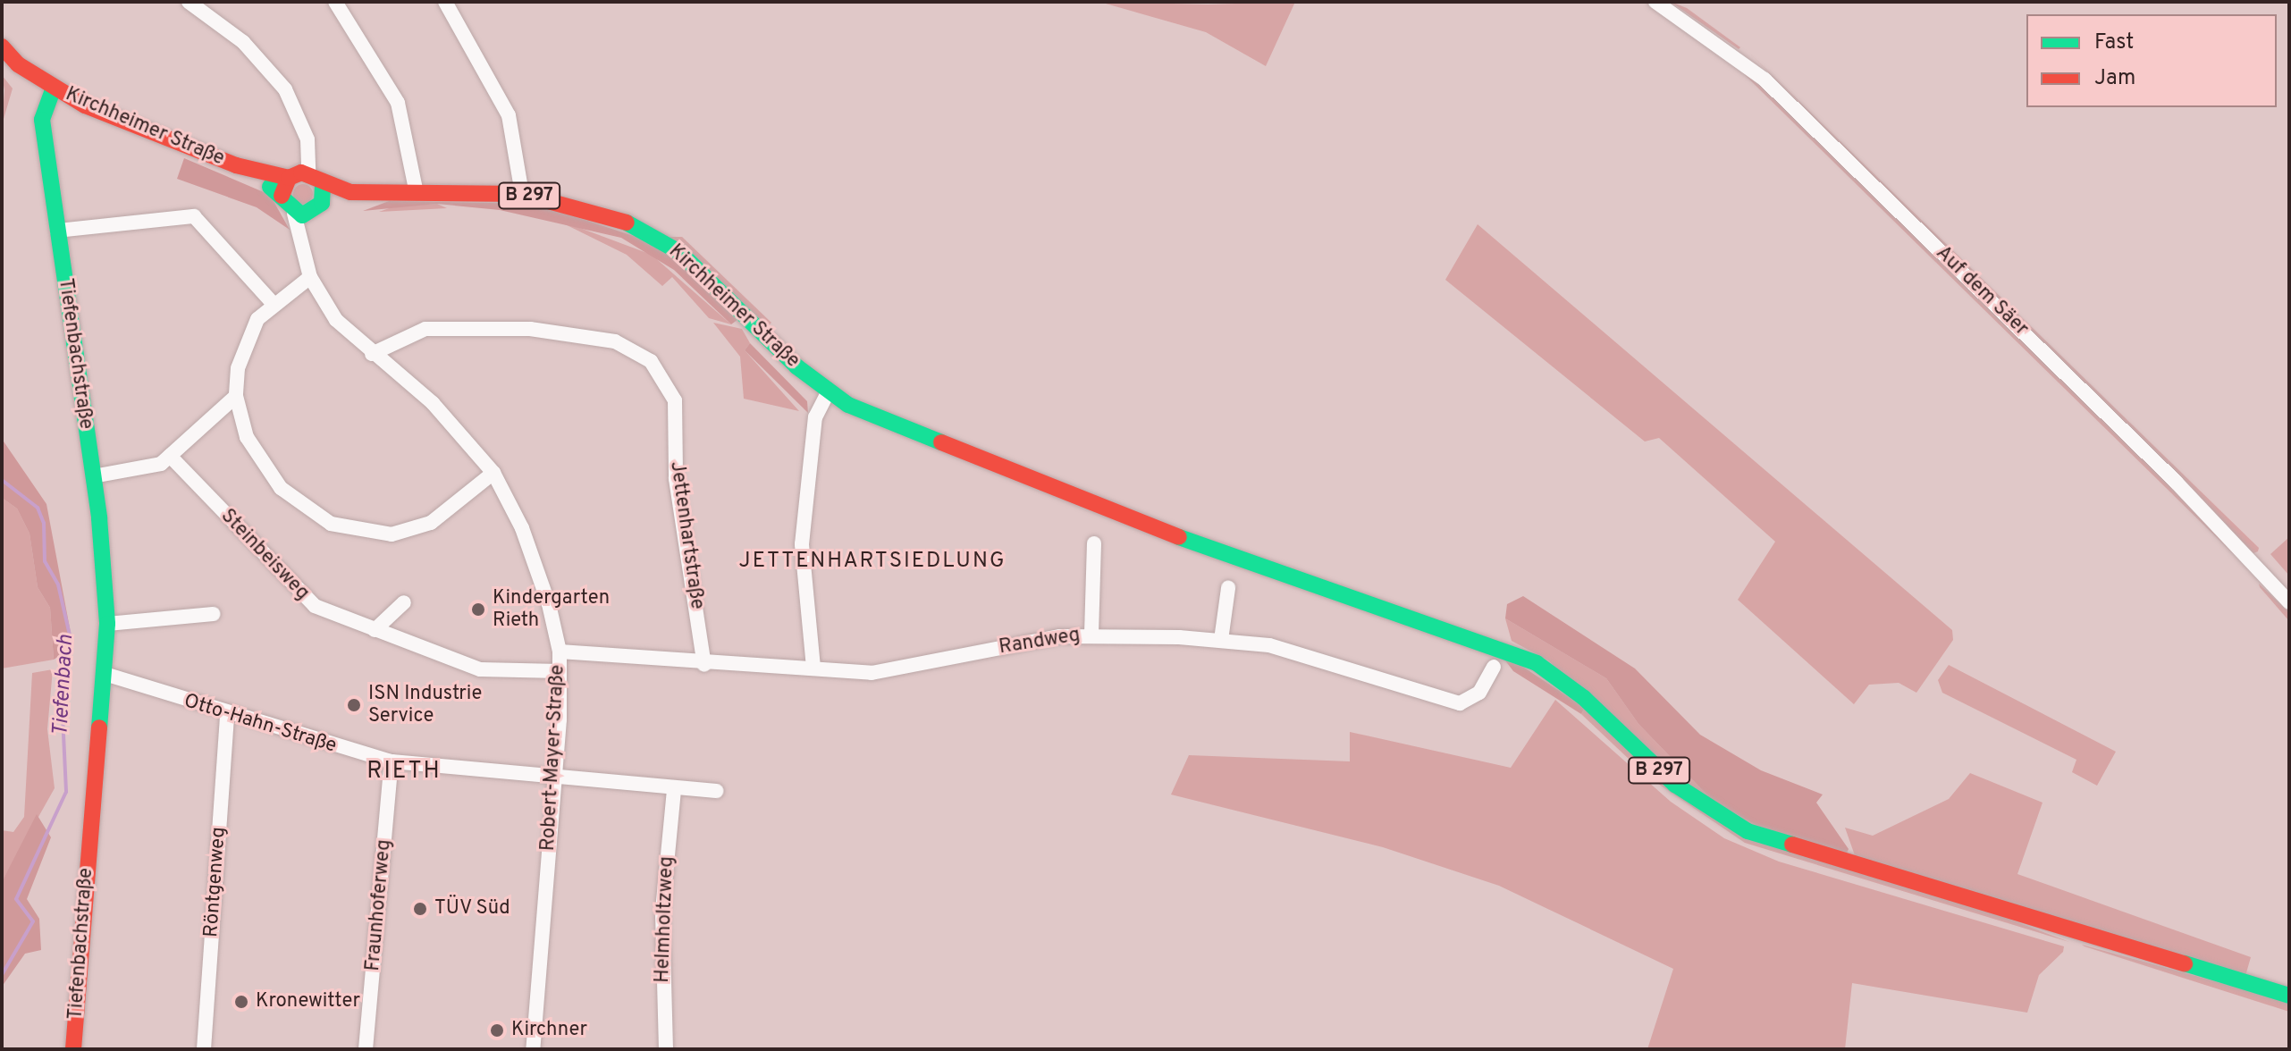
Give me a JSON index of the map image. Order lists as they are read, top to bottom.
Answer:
{
  "streets": {
    "main road": ["Kirchheimer Straße", "B 297", "Tiefenbachstraße"],
    "street": [
      "Auf dem Säer",
      "Jettenhartstraße",
      "Steinbeisweg",
      "Randweg",
      "Otto-Hahn-Straße",
      "Robert-Mayer-Straße",
      "Röntgenweg",
      "Fraunhoferweg",
      "Helmholtzweg"
    ]
  },
  "crossings": [
    ["Kirchheimer Straße", "Robert-Mayer-Straße"],
    ["Tiefenbachstraße", "Otto-Hahn-Straße"],
    ["Jettenhartstraße", "Randweg"],
    ["Jettenhartstraße", "Robert-Mayer-Straße"],
    ["Steinbeisweg", "Robert-Mayer-Straße"],
    ["Randweg", "Robert-Mayer-Straße"],
    ["Otto-Hahn-Straße", "Robert-Mayer-Straße"],
    ["Otto-Hahn-Straße", "Röntgenweg"],
    ["Otto-Hahn-Straße", "Fraunhoferweg"],
    ["Otto-Hahn-Straße", "Helmholtzweg"]
  ],
  "districts": ["JETTENHARTSIEDLUNG", "RIETH"],
  "water": ["Tiefenbach"],
  "places": [
    "Kindergarten Rieth",
    "ISN Industrie Service",
    "TÜV Süd",
    "Kronewitter",
    "Kirchner"
  ],
  "legend": ["Fast", "Jam"]
}
